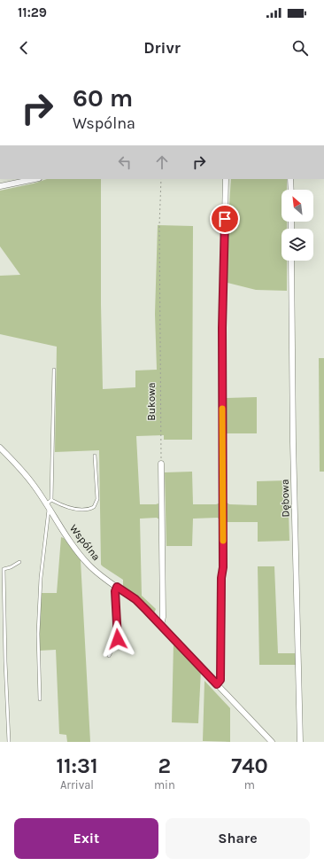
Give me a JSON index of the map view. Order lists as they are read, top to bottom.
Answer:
{
  "streets": {
    "street": ["Dębowa", "Wspólna"],
    "path": ["Bukowa"]
  },
  "north": "top left",
  "page": {
    "status": "11:29",
    "header": "Drivr",
    "turn": ["60 m", "Wspólna"],
    "eta": [
      "11:31",
      "Arrival",
      "2",
      "min",
      "740",
      "m"
    ],
    "buttons": ["Exit", "Share"]
  }
}
